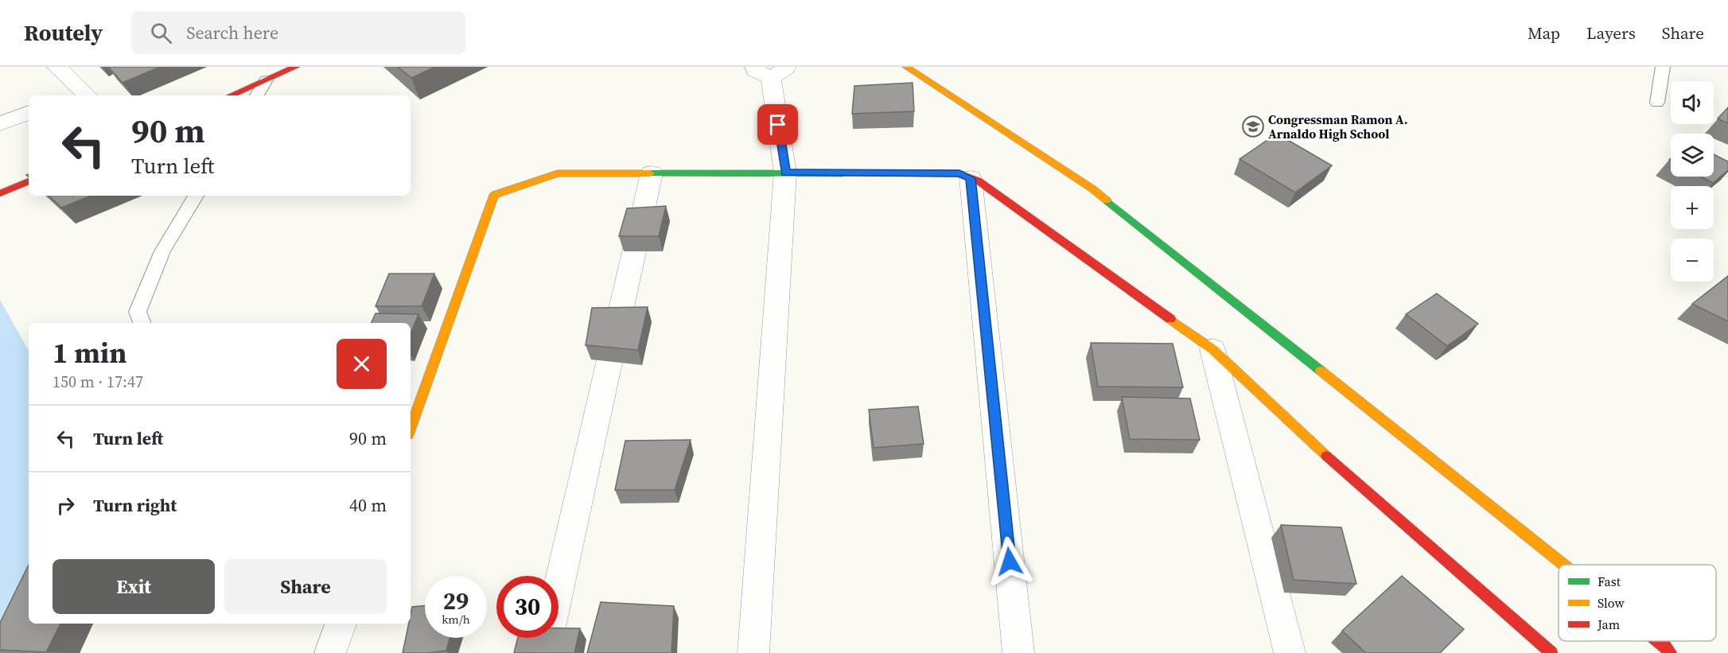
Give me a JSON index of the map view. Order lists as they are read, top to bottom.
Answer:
{
  "places": {
    "school or university": ["Congressman Ramon A. Arnaldo High School"]
  },
  "legend": ["Fast", "Slow", "Jam"],
  "page": {
    "header": "Routely",
    "search": "Search here",
    "nav": ["Map", "Layers", "Share"],
    "map_buttons": ["+", "−"],
    "turn": ["90 m", "Turn left"],
    "heading": ["1 min", "150 m · 17:47"],
    "list": [
      {
        "name": "Turn left",
        "value": "90 m"
      },
      {
        "name": "Turn right",
        "value": "40 m"
      }
    ],
    "buttons": ["Exit", "Share"],
    "speed": "29 km/h",
    "limit": "30"
  }
}
